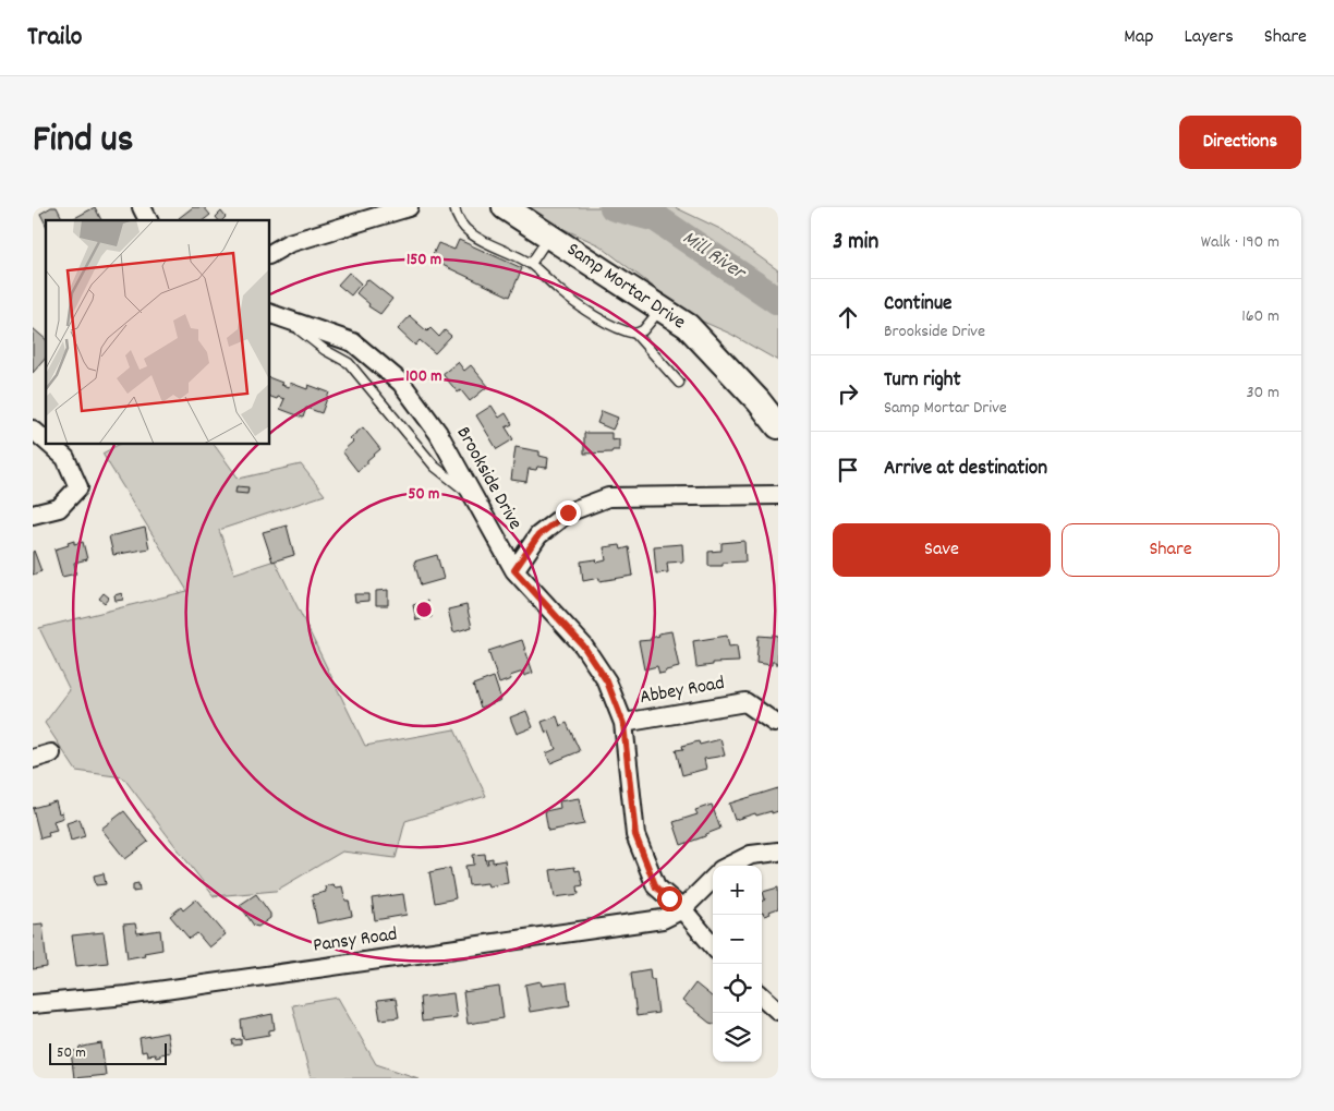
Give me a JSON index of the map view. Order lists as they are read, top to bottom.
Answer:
{
  "streets": {
    "main road": ["Samp Mortar Drive"],
    "street": ["Brookside Drive", "Abbey Road", "Pansy Road"]
  },
  "crossings": [
    ["Brookside Drive", "Abbey Road"],
    ["Brookside Drive", "Pansy Road"]
  ],
  "water": ["Mill River"],
  "scale_bar": "50 m",
  "page": {
    "header": "Trailo",
    "nav": ["Map", "Layers", "Share"],
    "title": "Find us",
    "buttons": [
      "Directions",
      ["Save", "Share"]
    ],
    "heading": ["3 min", "Walk · 190 m"],
    "list": [
      ["Continue", "Brookside Drive", "160 m"],
      ["Turn right", "Samp Mortar Drive", "30 m"],
      "Arrive at destination"
    ],
    "map_buttons": ["+", "−"],
    "scale": "50 m"
  },
  "rings": ["150 m", "100 m", "50 m"]
}
